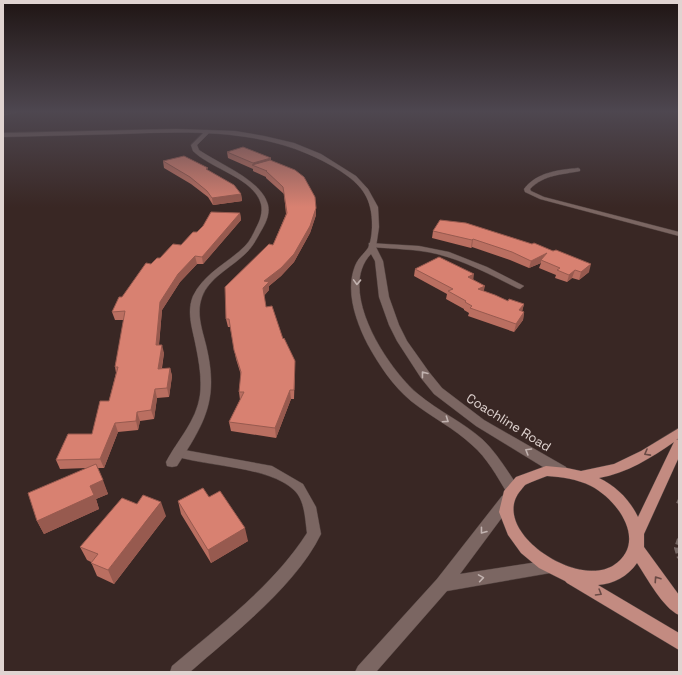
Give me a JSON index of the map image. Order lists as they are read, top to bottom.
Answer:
{
  "streets": {
    "main road": ["Coachline Road"]
  }
}
